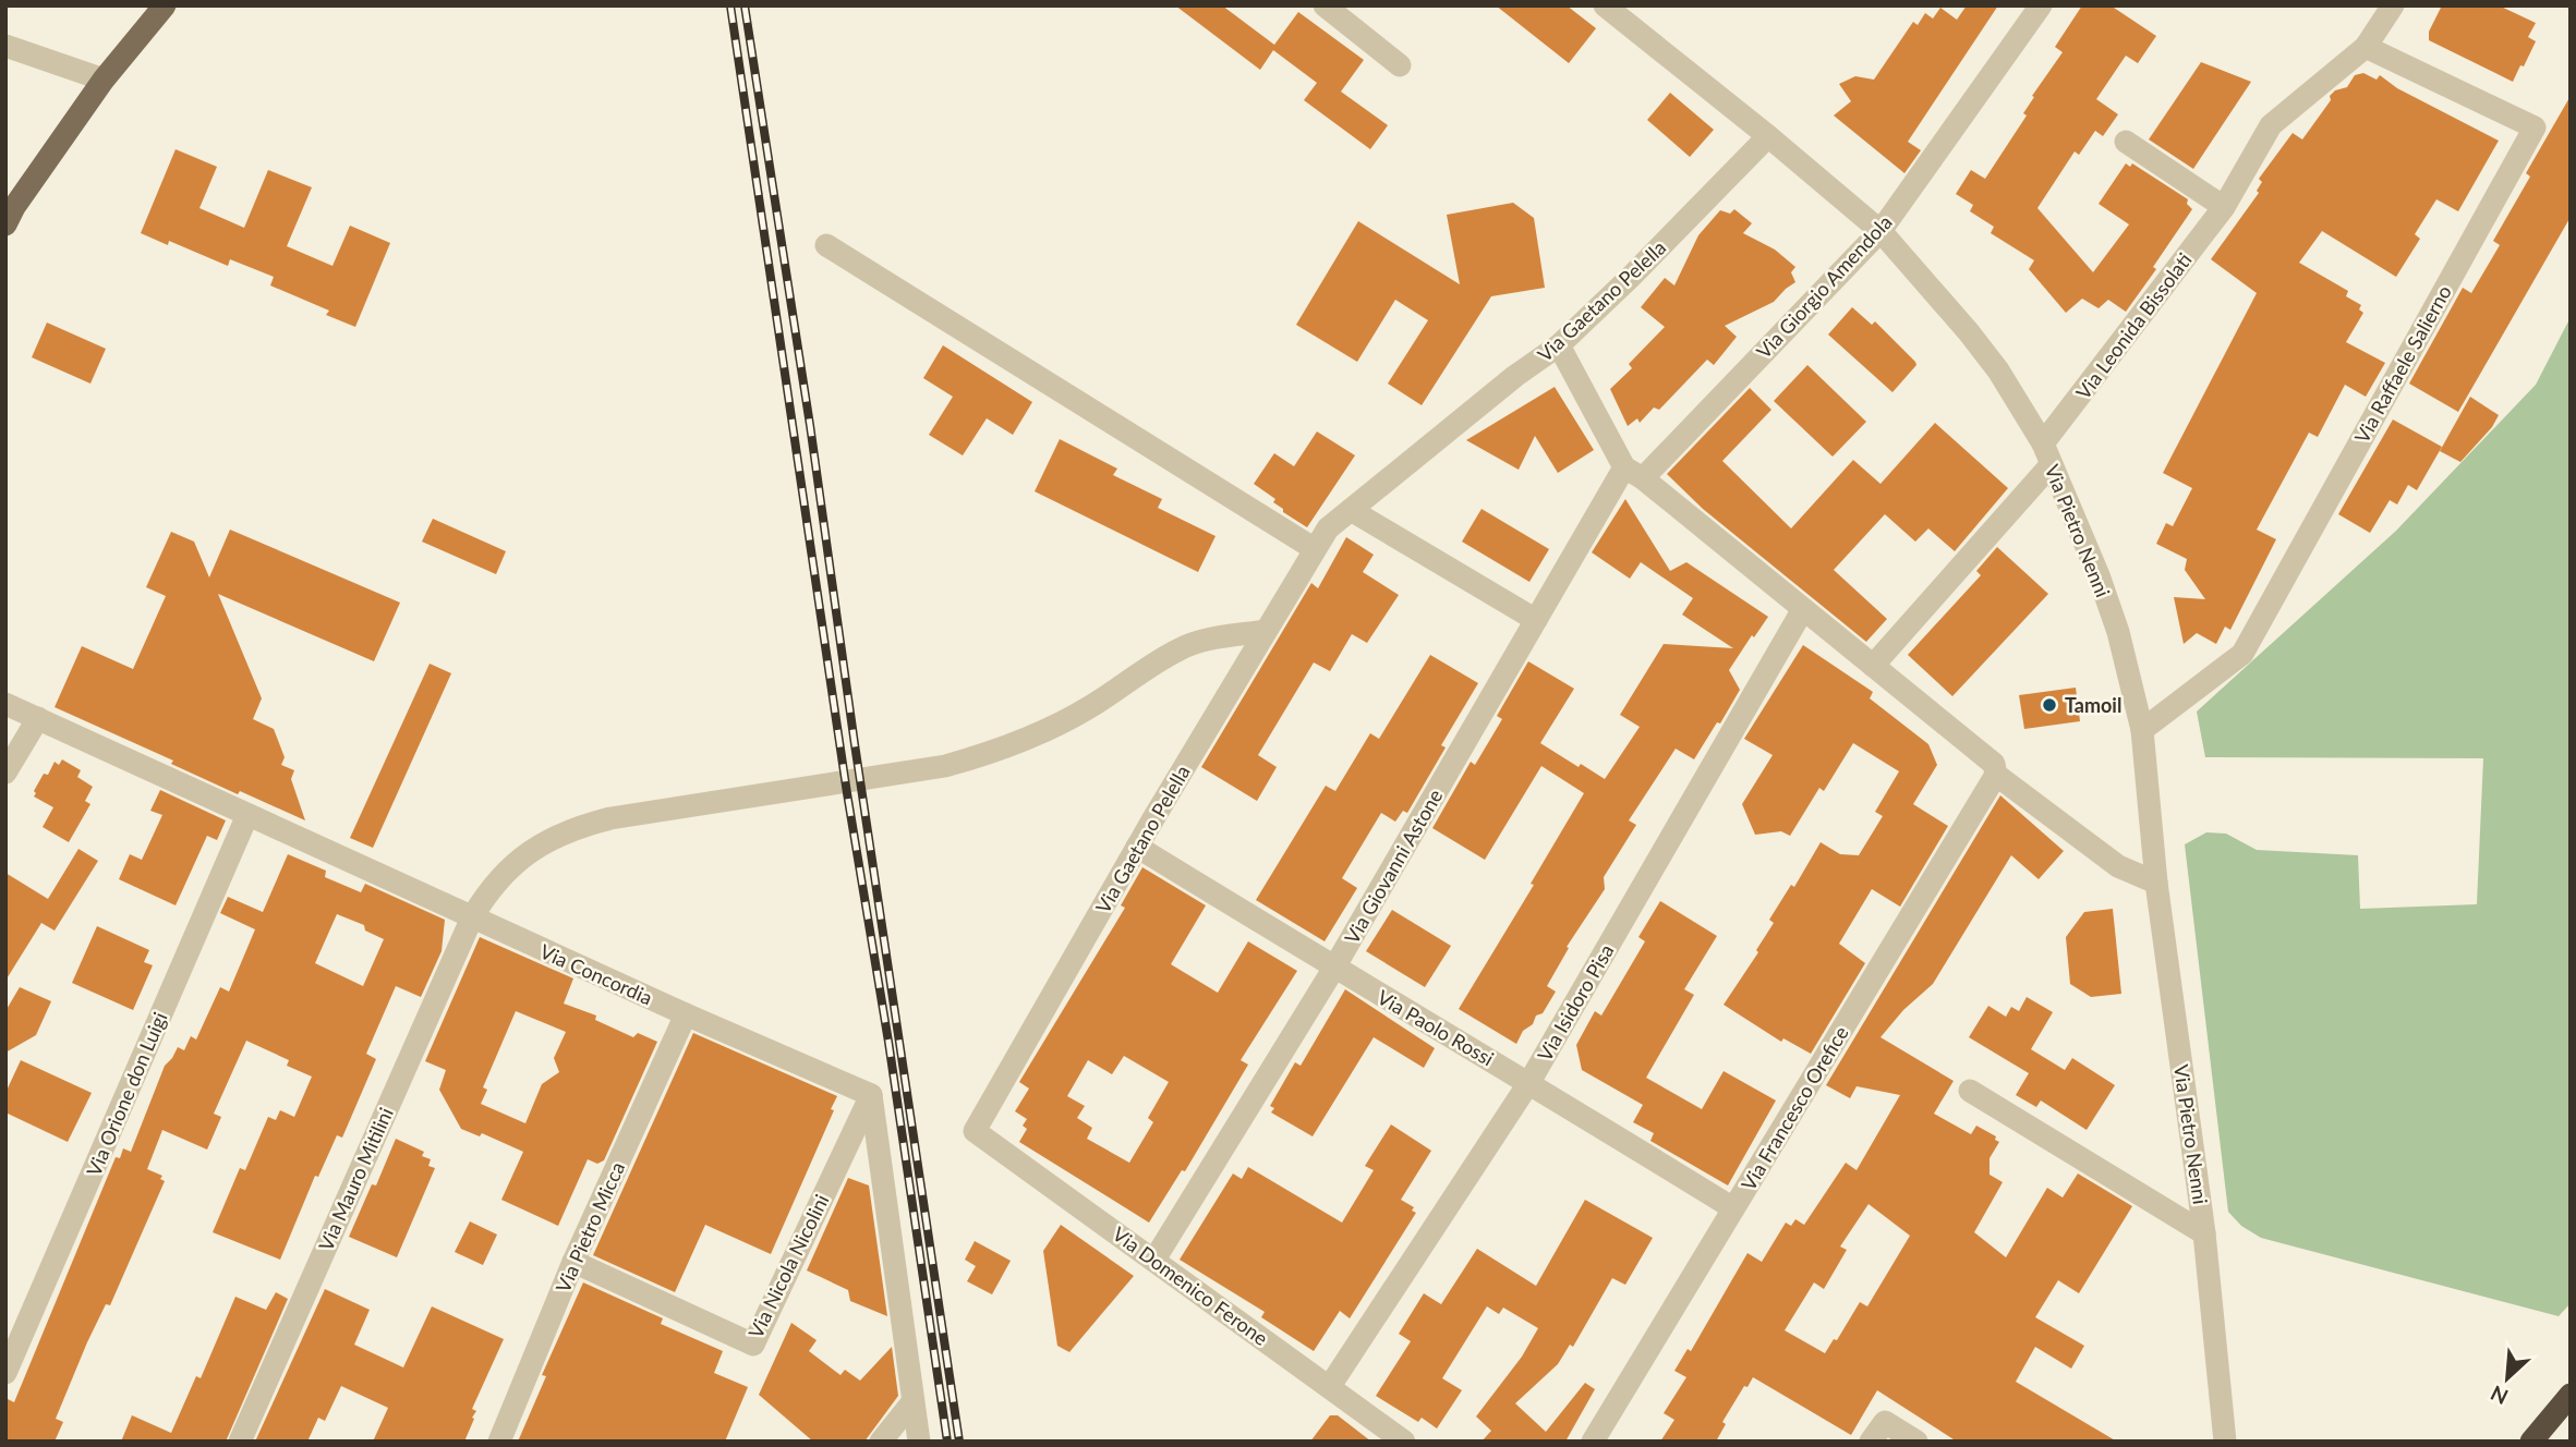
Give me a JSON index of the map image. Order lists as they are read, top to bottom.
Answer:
{
  "streets": {
    "street": [
      "Via Giorgio Amendola",
      "Via Gaetano Pelella",
      "Via Leonida Bissolati",
      "Via Raffaele Salierno",
      "Via Pietro Nenni",
      "Via Giovanni Astone",
      "Via Concordia",
      "Via Isidoro Pisa",
      "Via Paolo Rossi",
      "Via Orione don Luigi",
      "Via Francesco Orefice",
      "Via Mauro Mitilini",
      "Via Pietro Micca",
      "Via Nicola Nicolini",
      "Via Domenico Ferone"
    ]
  },
  "crossings": [
    ["Via Giorgio Amendola", "Via Pietro Nenni"],
    ["Via Giorgio Amendola", "Via Giovanni Astone"],
    ["Via Gaetano Pelella", "Via Pietro Nenni"],
    ["Via Gaetano Pelella", "Via Paolo Rossi"],
    ["Via Gaetano Pelella", "Via Mauro Mitilini"],
    ["Via Gaetano Pelella", "Via Domenico Ferone"],
    ["Via Leonida Bissolati", "Via Raffaele Salierno"],
    ["Via Leonida Bissolati", "Via Pietro Nenni"],
    ["Via Raffaele Salierno", "Via Pietro Nenni"],
    ["Via Giovanni Astone", "Via Paolo Rossi"],
    ["Via Giovanni Astone", "Via Domenico Ferone"],
    ["Via Concordia", "Via Orione don Luigi"],
    ["Via Concordia", "Via Mauro Mitilini"],
    ["Via Concordia", "Via Pietro Micca"],
    ["Via Concordia", "Via Nicola Nicolini"],
    ["Via Isidoro Pisa", "Via Paolo Rossi"],
    ["Via Isidoro Pisa", "Via Domenico Ferone"],
    ["Via Paolo Rossi", "Via Francesco Orefice"],
    ["Via Pietro Micca", "Via Nicola Nicolini"]
  ],
  "places": ["Tamoil"],
  "north": "bottom left"
}
